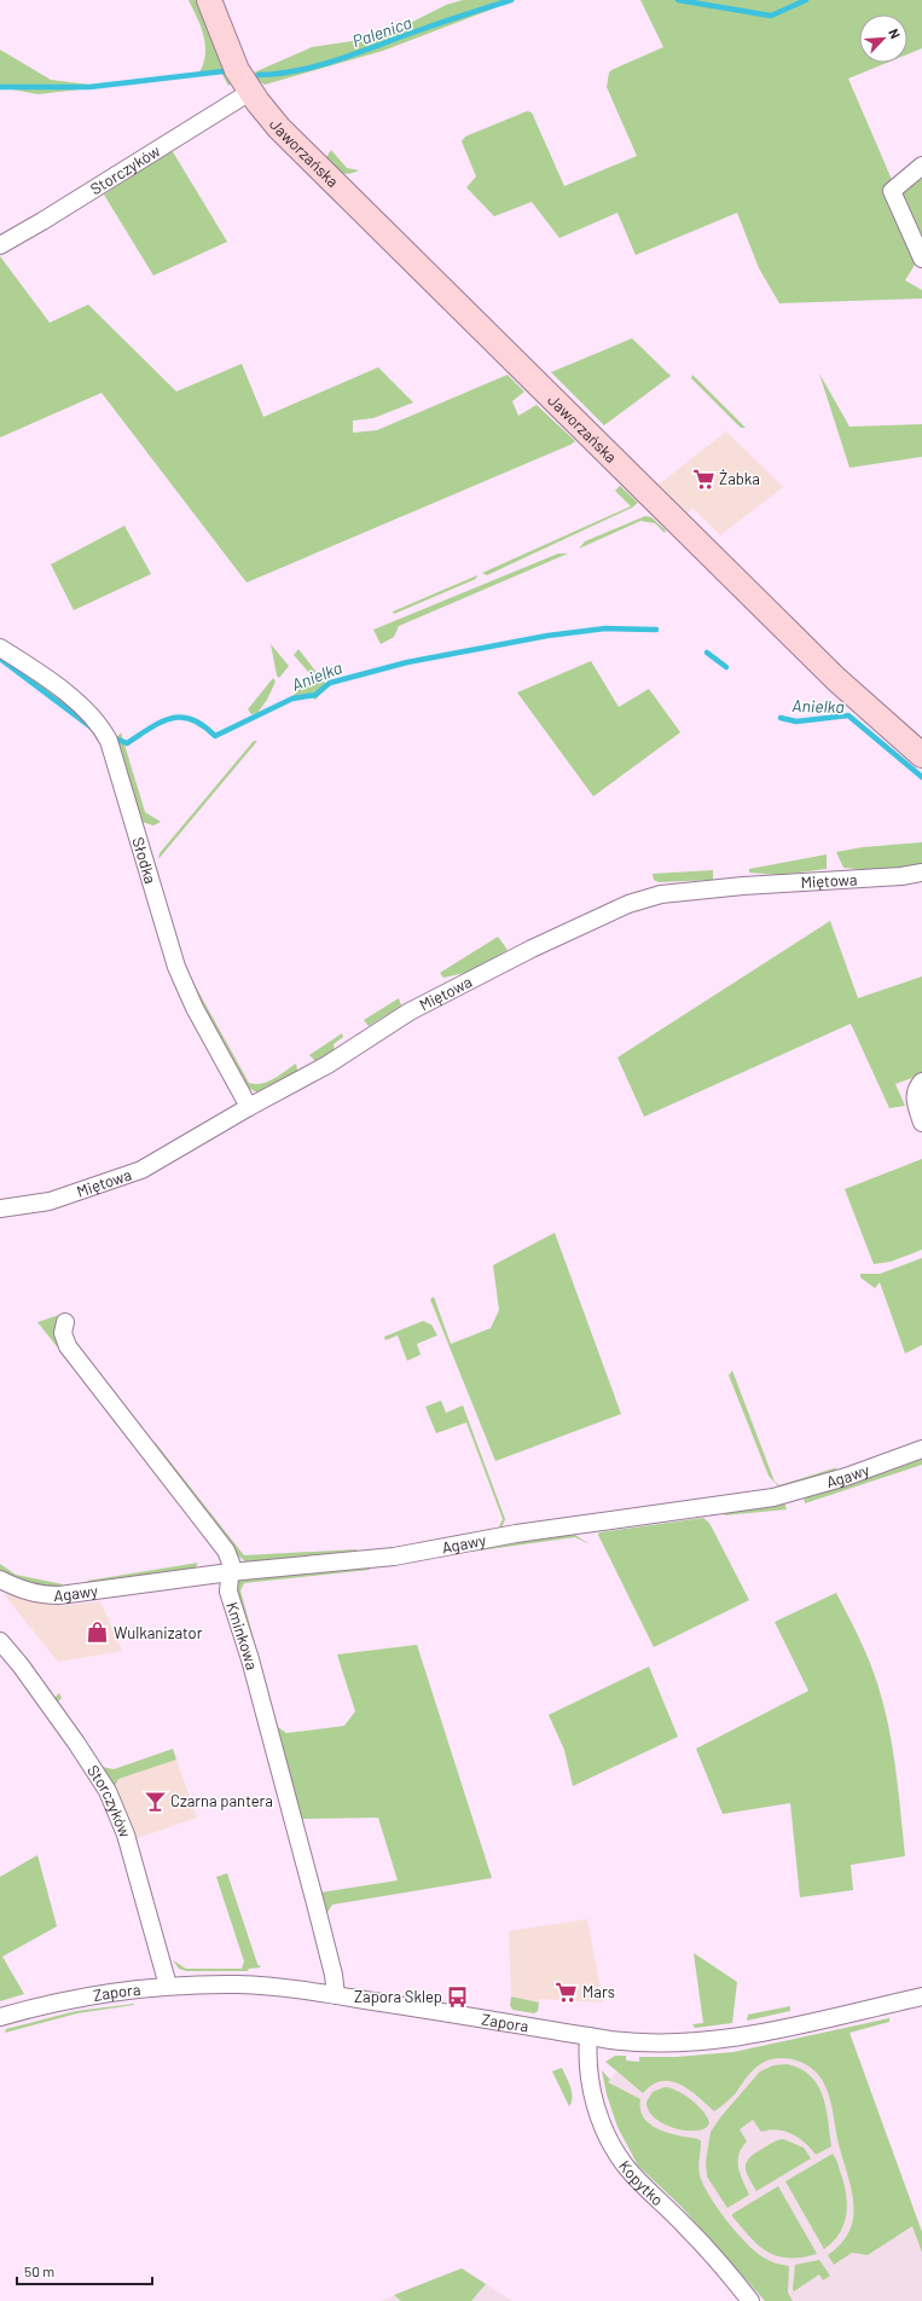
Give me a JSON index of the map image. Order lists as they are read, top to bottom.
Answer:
{
  "streets": {
    "street": [
      "Jaworzańska",
      "Storczyków",
      "Słodka",
      "Miętowa",
      "Agawy",
      "Kminkowa",
      "Zapora",
      "Kopytko"
    ]
  },
  "crossings": [
    ["Jaworzańska", "Storczyków"],
    ["Storczyków", "Zapora"],
    ["Słodka", "Miętowa"],
    ["Agawy", "Kminkowa"],
    ["Kminkowa", "Zapora"],
    ["Zapora", "Kopytko"]
  ],
  "water": ["Palenica", "Anielka"],
  "places": {
    "supermarket": ["Żabka", "Mars"],
    "shop": ["Wulkanizator"],
    "bar": ["Czarna pantera"],
    "bus stop": ["Zapora Sklep"]
  },
  "scale_bar": "50 m",
  "north": "top right"
}
